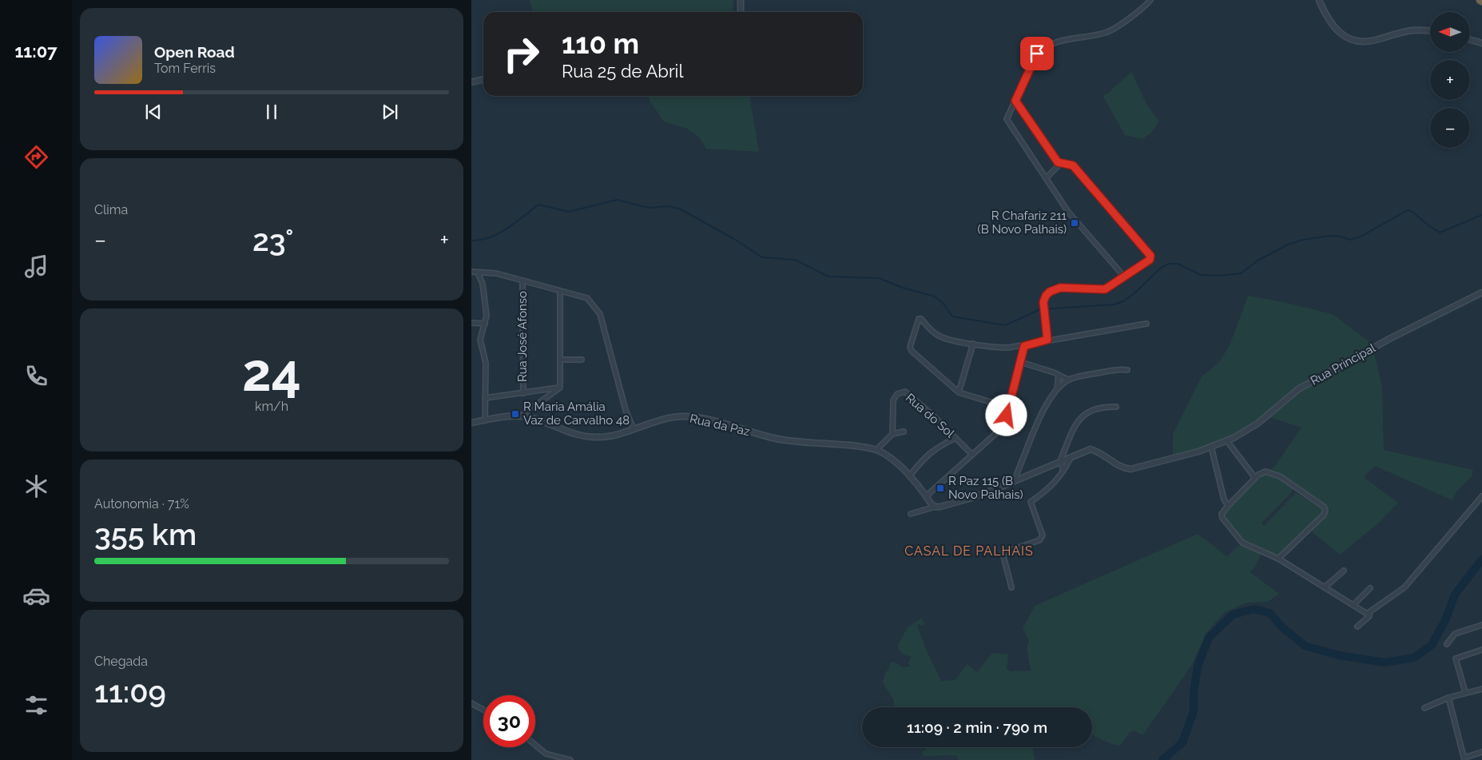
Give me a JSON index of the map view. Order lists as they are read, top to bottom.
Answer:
{
  "streets": {
    "street": [
      "Rua José Afonso",
      "Rua Principal",
      "Rua do Sol",
      "Rua da Paz"
    ]
  },
  "districts": ["CASAL DE PALHAIS"],
  "places": {
    "transit": ["R Chafariz 211 (B Novo Palhais)", "R Maria Amália Vaz de Carvalho 48", "R Paz 115 (B Novo Palhais)"]
  },
  "north": "left",
  "page": {
    "tabs": "11:07",
    "map_buttons": ["+", "−"],
    "turn": ["110 m", "Rua 25 de Abril"],
    "song": ["Open Road", "Tom Ferris"],
    "tile": [
      "Clima",
      ["24", "km/h"],
      ["Autonomia · 71%", "355 km"],
      ["Chegada", "11:09"]
    ],
    "heat": ["−", "23°", "+"],
    "limit": "30",
    "trip": "11:09 · 2 min · 790 m"
  }
}
